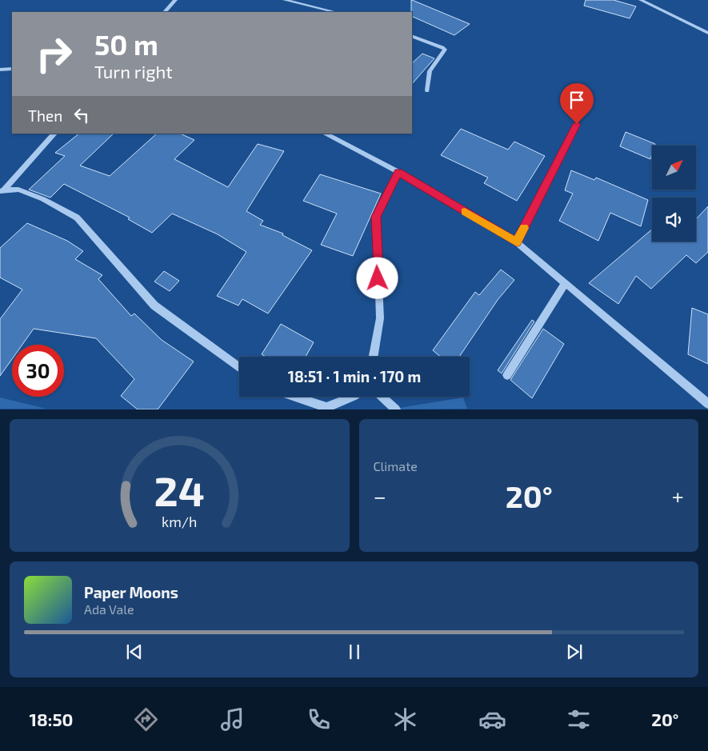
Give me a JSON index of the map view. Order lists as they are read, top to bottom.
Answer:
{
  "north": "top right",
  "page": {
    "turn": ["50 m", "Turn right"],
    "then": "Then",
    "limit": "30",
    "trip": "18:51 · 1 min · 170 m",
    "tile": "Climate",
    "heat": ["−", "20°", "+"],
    "song": ["Paper Moons", "Ada Vale"],
    "tabs": ["18:50", "20°"],
    "gauge": ["24", "km/h"]
  }
}
